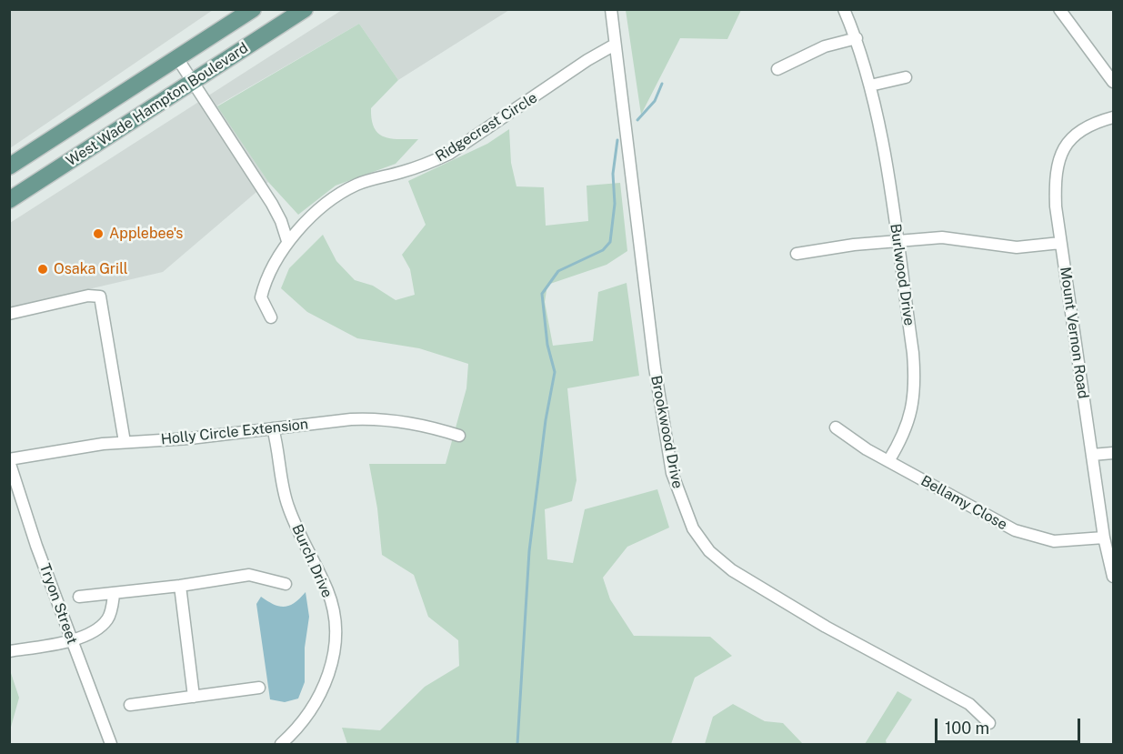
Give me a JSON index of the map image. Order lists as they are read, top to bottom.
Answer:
{
  "streets": {
    "main road": ["West Wade Hampton Boulevard"],
    "street": [
      "Ridgecrest Circle",
      "Burlwood Drive",
      "Mount Vernon Road",
      "Holly Circle Extension",
      "Brookwood Drive",
      "Bellamy Close",
      "Burch Drive",
      "Tryon Street"
    ]
  },
  "crossings": [
    ["Ridgecrest Circle", "Brookwood Drive"],
    ["Burlwood Drive", "Bellamy Close"],
    ["Mount Vernon Road", "Bellamy Close"],
    ["Holly Circle Extension", "Burch Drive"],
    ["Holly Circle Extension", "Tryon Street"]
  ],
  "places": ["Applebee's", "Osaka Grill"],
  "scale_bar": "100 m"
}
